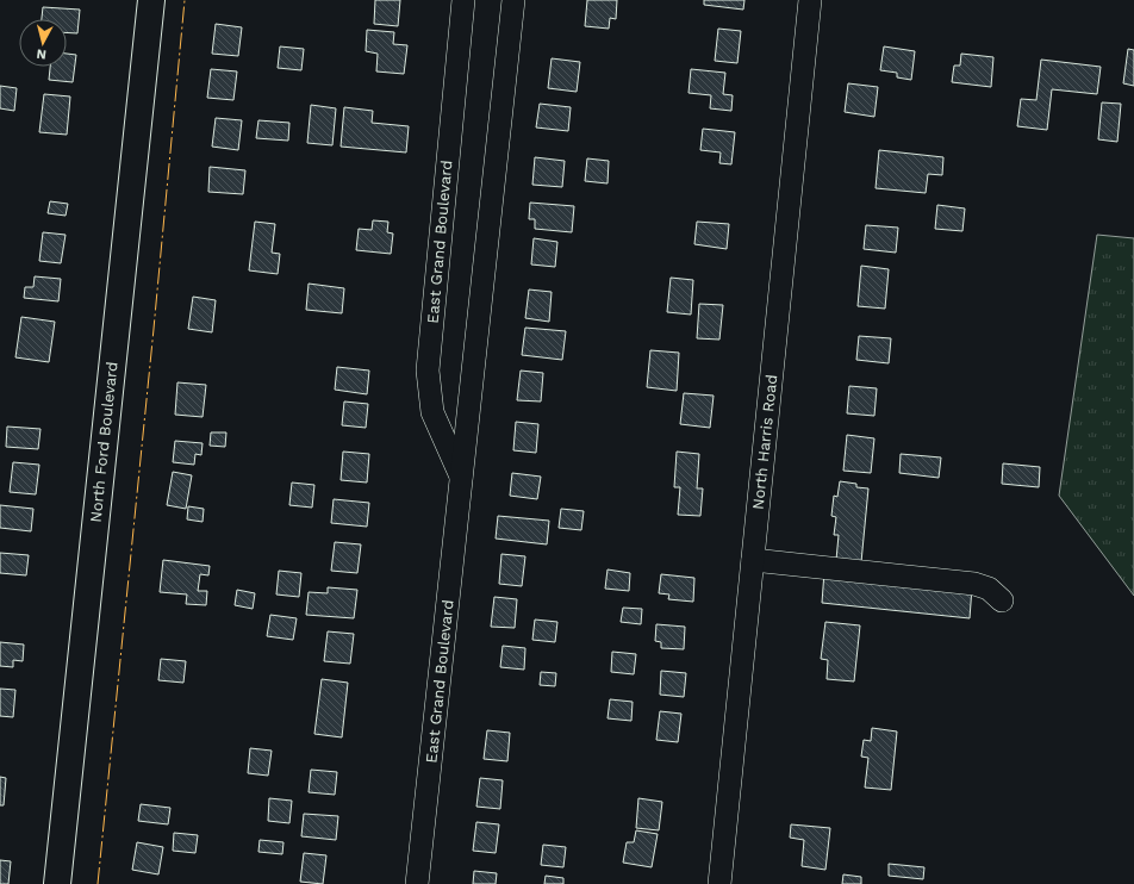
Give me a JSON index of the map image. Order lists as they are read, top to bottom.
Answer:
{
  "streets": {
    "main road": ["North Ford Boulevard"],
    "street": ["East Grand Boulevard", "North Harris Road"]
  },
  "north": "bottom"
}
